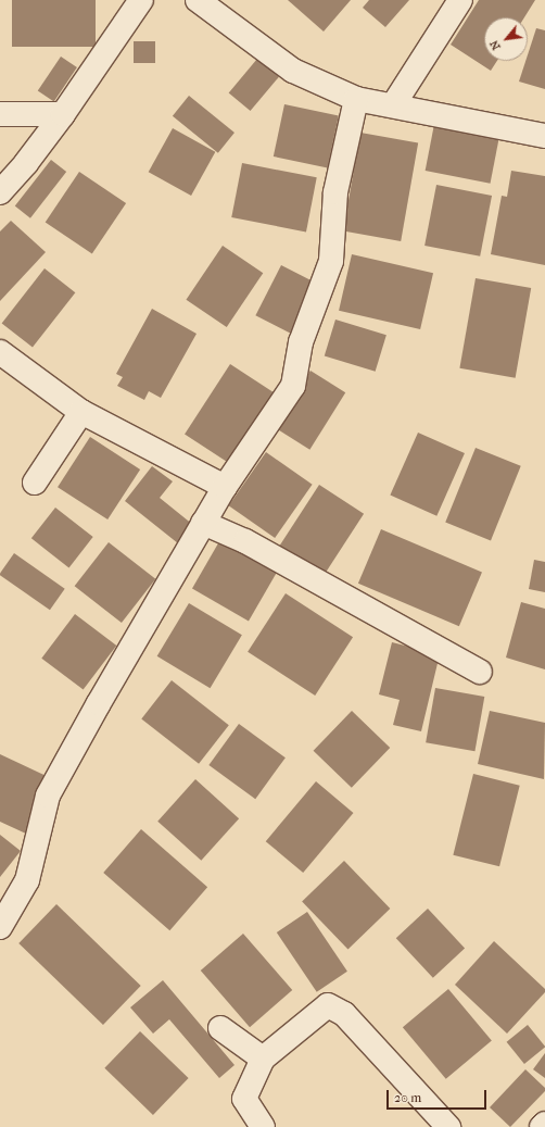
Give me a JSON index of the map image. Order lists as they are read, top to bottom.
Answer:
{
  "scale_bar": "20 m",
  "north": "bottom left"
}
